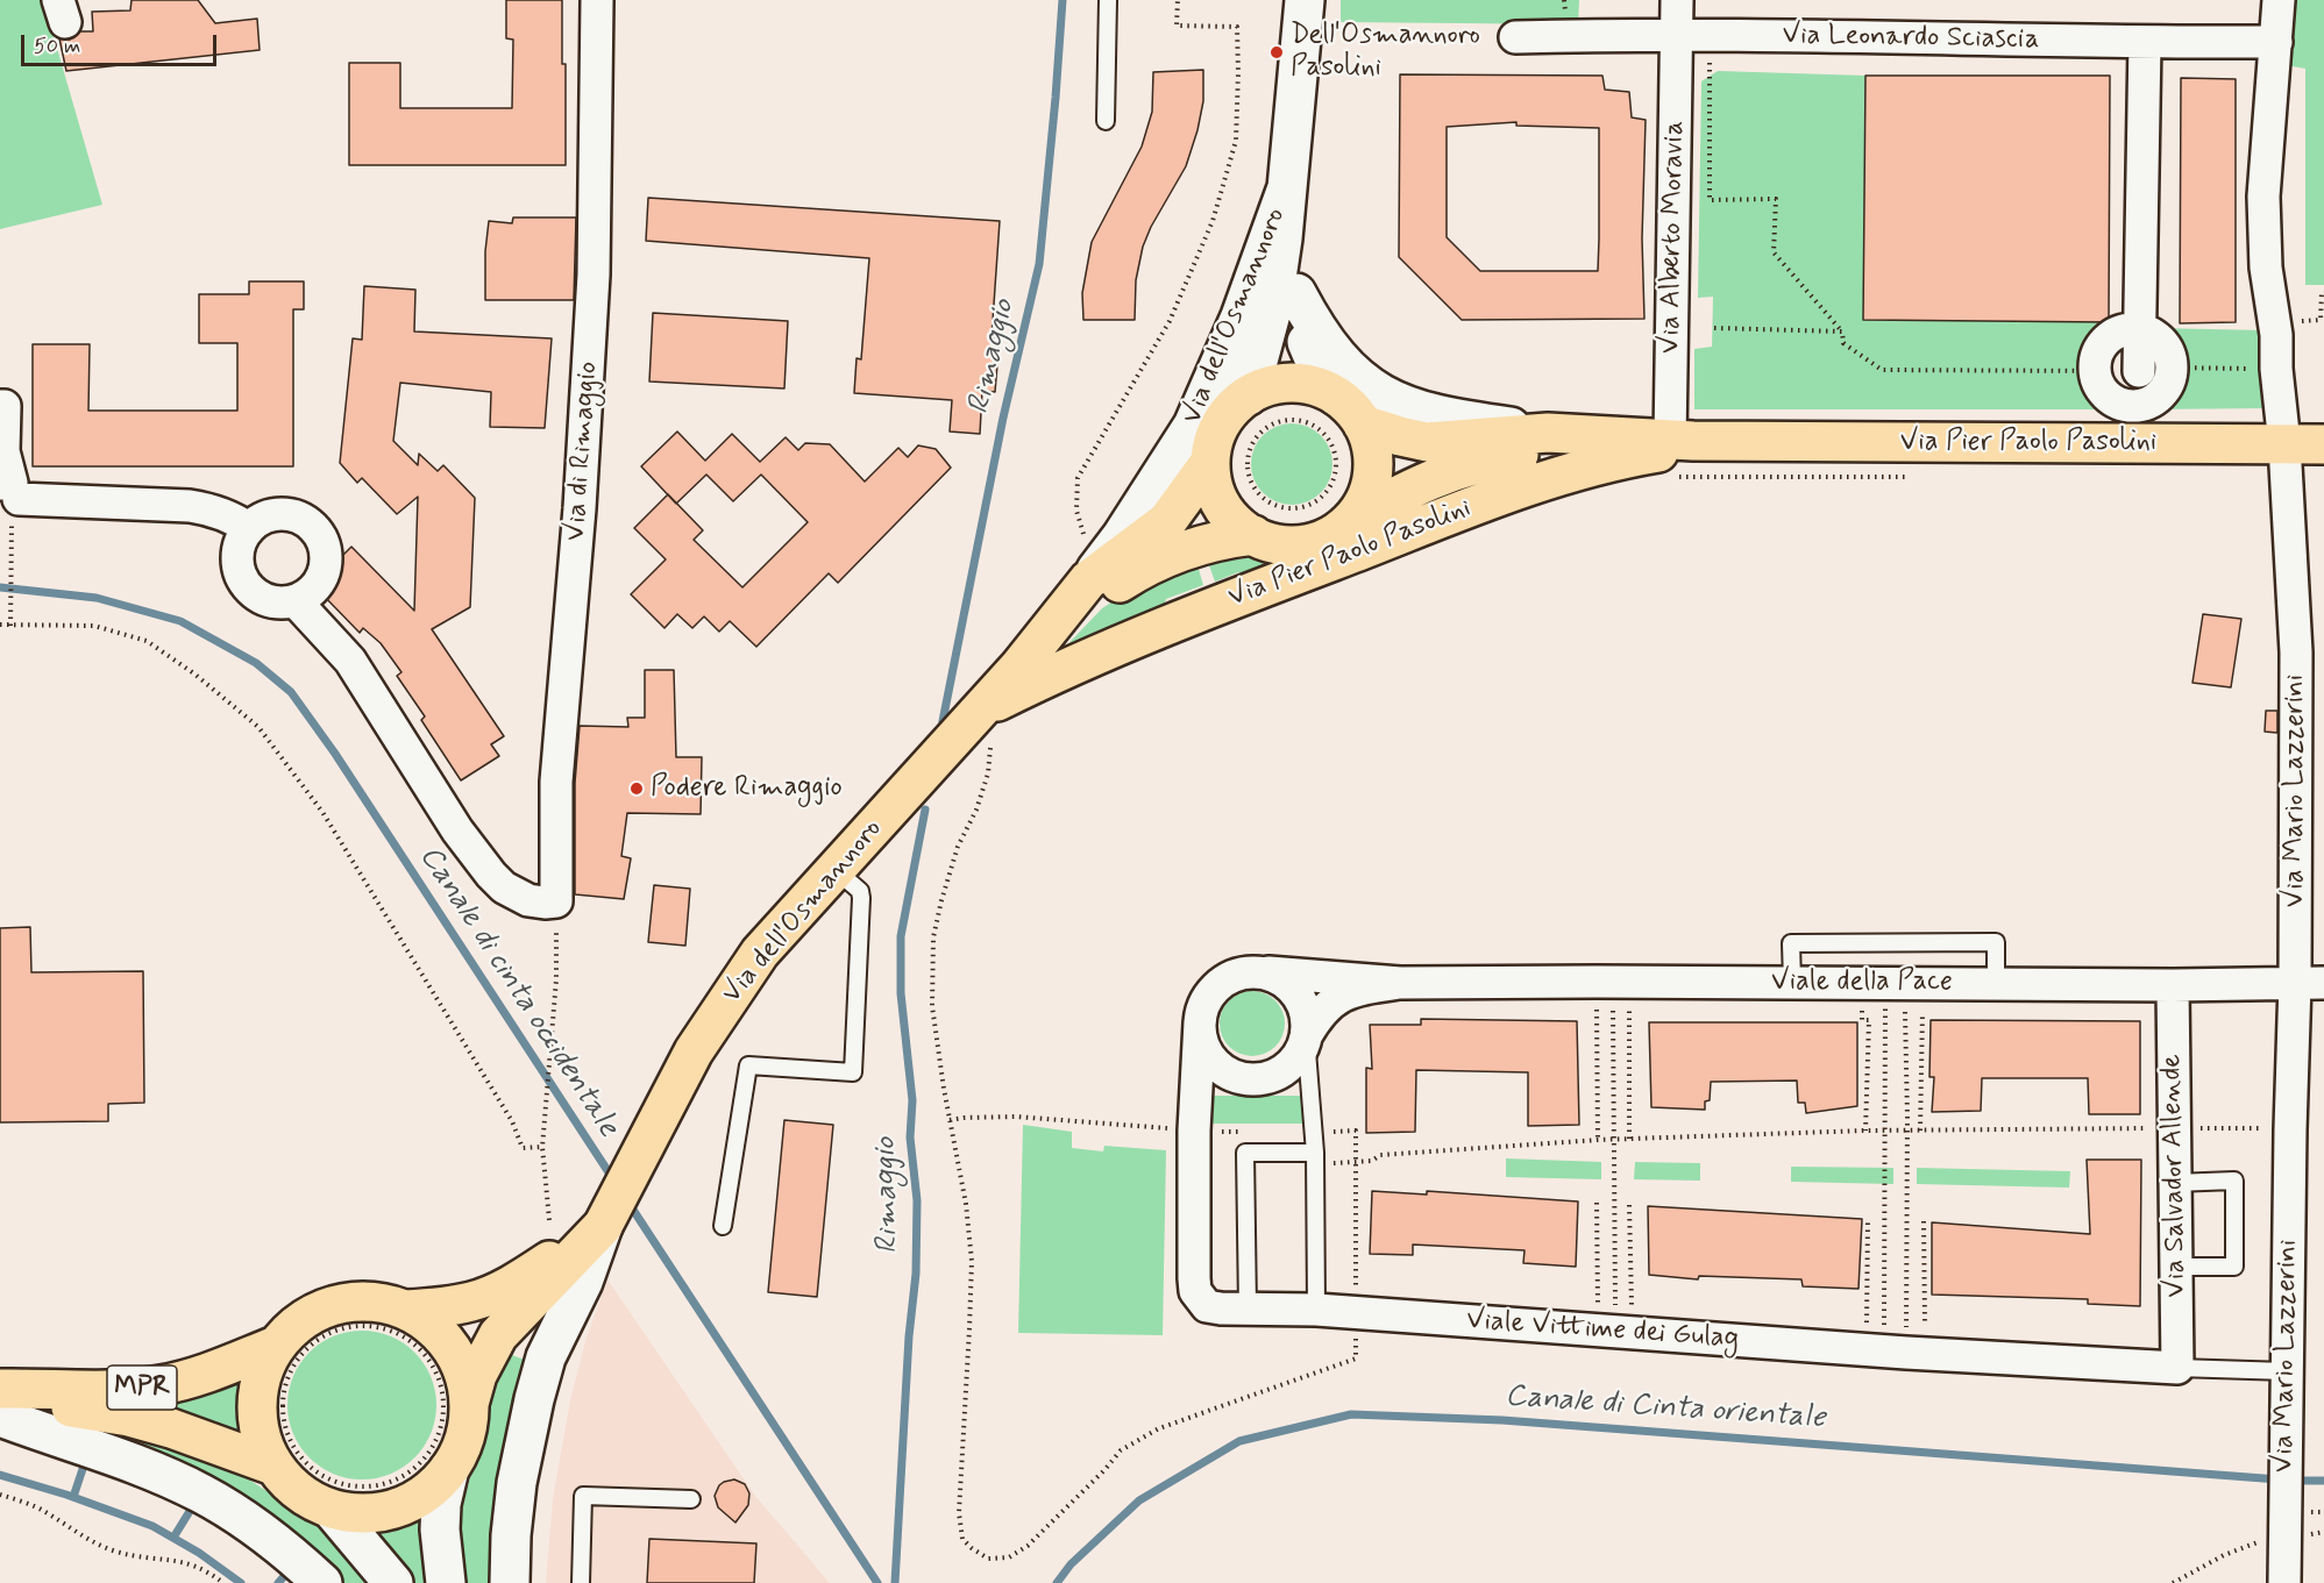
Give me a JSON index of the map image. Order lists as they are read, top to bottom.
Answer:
{
  "streets": {
    "main road": ["Via dell'Osmannoro", "Via Pier Paolo Pasolini", "MPR"],
    "street": [
      "Via Leonardo Sciascia",
      "Via Alberto Moravia",
      "Via di Rimaggio",
      "Via Mario Lazzerini",
      "Viale della Pace",
      "Via Salvador Allende",
      "Viale Vittime dei Gulag"
    ]
  },
  "crossings": [
    ["Via Leonardo Sciascia", "Via Alberto Moravia"],
    ["Via Leonardo Sciascia", "Via Mario Lazzerini"],
    ["Via Alberto Moravia", "Via Pier Paolo Pasolini"],
    ["Via dell'Osmannoro", "Via Pier Paolo Pasolini"],
    ["Via dell'Osmannoro", "MPR"],
    ["Via Pier Paolo Pasolini", "Via Mario Lazzerini"],
    ["Via Mario Lazzerini", "Viale della Pace"],
    ["Via Mario Lazzerini", "Viale Vittime dei Gulag"],
    ["Viale della Pace", "Via Salvador Allende"],
    ["Viale della Pace", "Viale Vittime dei Gulag"],
    ["Via Salvador Allende", "Viale Vittime dei Gulag"]
  ],
  "water": ["Rimaggio", "Canale di cinta occidentale", "Canale di Cinta orientale"],
  "places": ["Dell'Osmannoro Pasolini", "Podere Rimaggio"],
  "scale_bar": "50 m"
}
